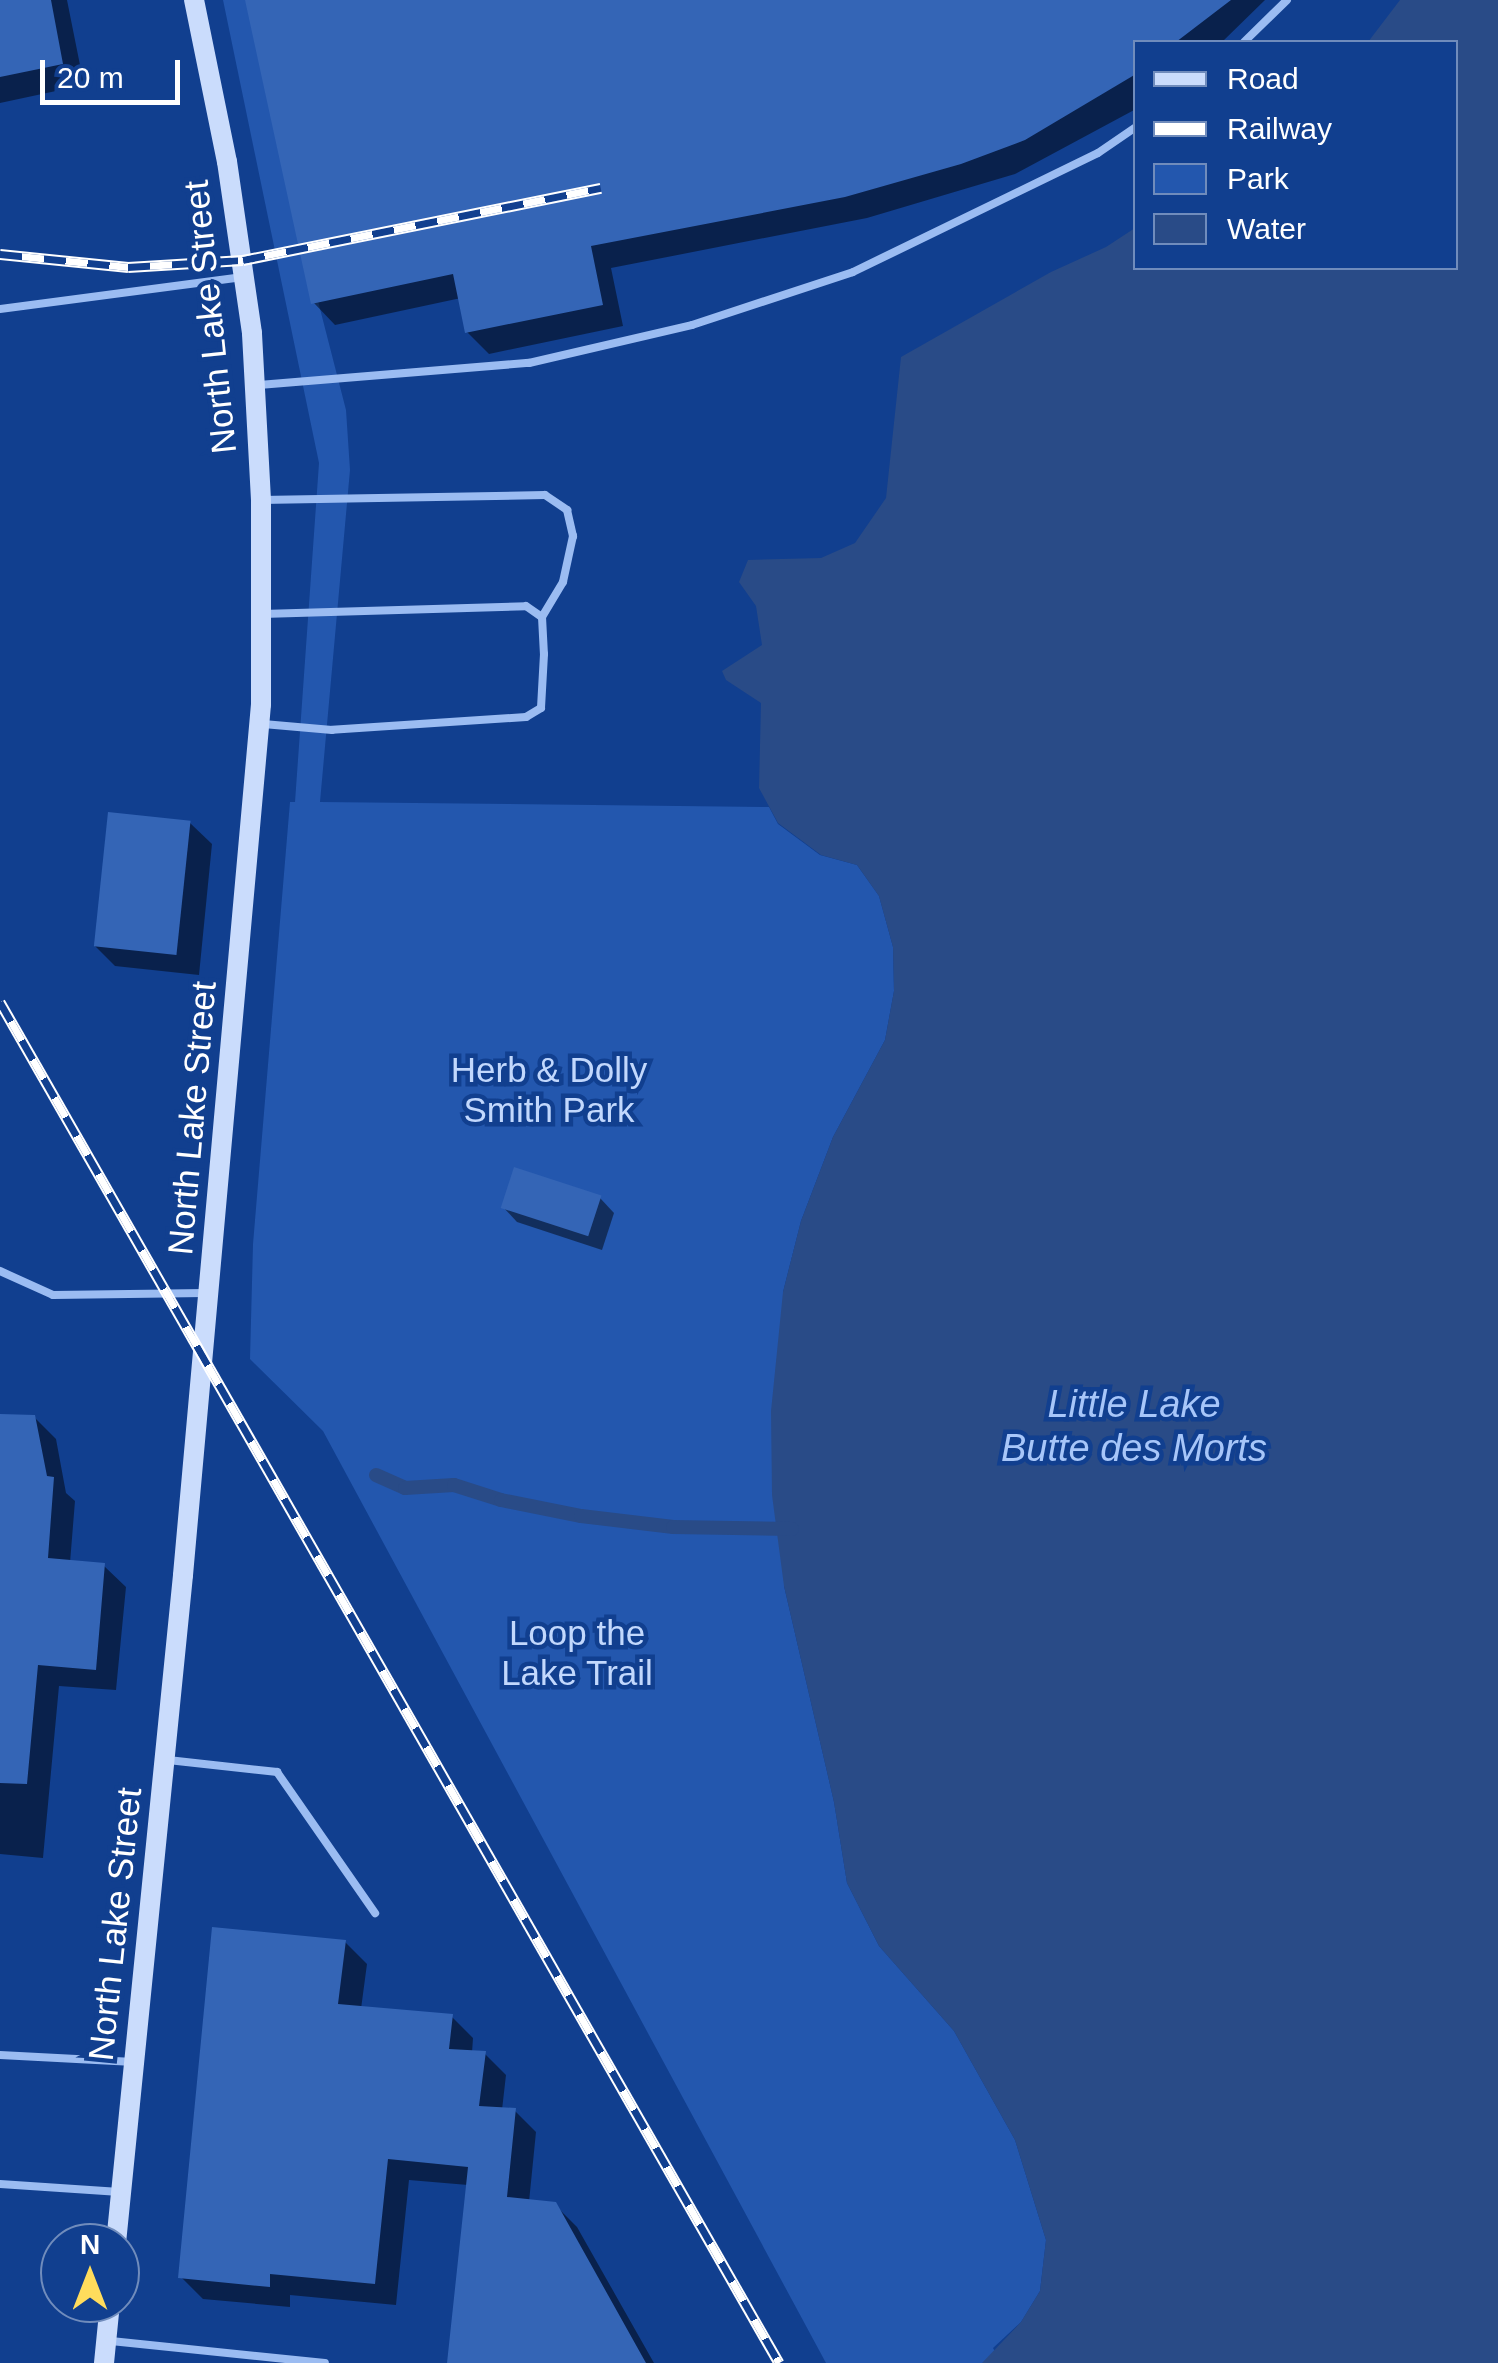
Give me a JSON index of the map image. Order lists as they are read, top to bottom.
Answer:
{
  "streets": {
    "main road": ["North Lake Street"]
  },
  "water": ["Little Lake Butte des Morts"],
  "parks": ["Herb & Dolly Smith Park", "Loop the Lake Trail"],
  "legend": [
    "Road",
    "Railway",
    "Park",
    "Water"
  ],
  "scale_bar": "20 m",
  "north": "top"
}
